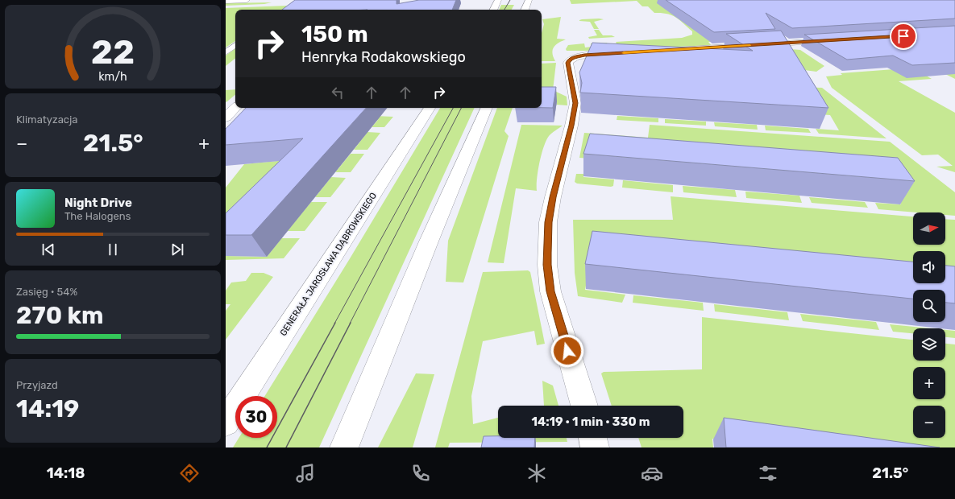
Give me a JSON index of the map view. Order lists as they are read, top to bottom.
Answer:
{
  "streets": {
    "main road": ["GENERAŁA JAROSŁAWA DĄBROWSKIEGO"]
  },
  "north": "right",
  "page": {
    "turn": ["150 m", "Henryka Rodakowskiego"],
    "tile": [
      "Klimatyzacja",
      ["Zasięg · 54%", "270 km"],
      ["Przyjazd", "14:19"]
    ],
    "heat": ["−", "21.5°", "+"],
    "song": ["Night Drive", "The Halogens"],
    "map_buttons": ["+", "−"],
    "limit": "30",
    "trip": "14:19 · 1 min · 330 m",
    "tabs": ["14:18", "21.5°"],
    "gauge": ["22", "km/h"]
  }
}
